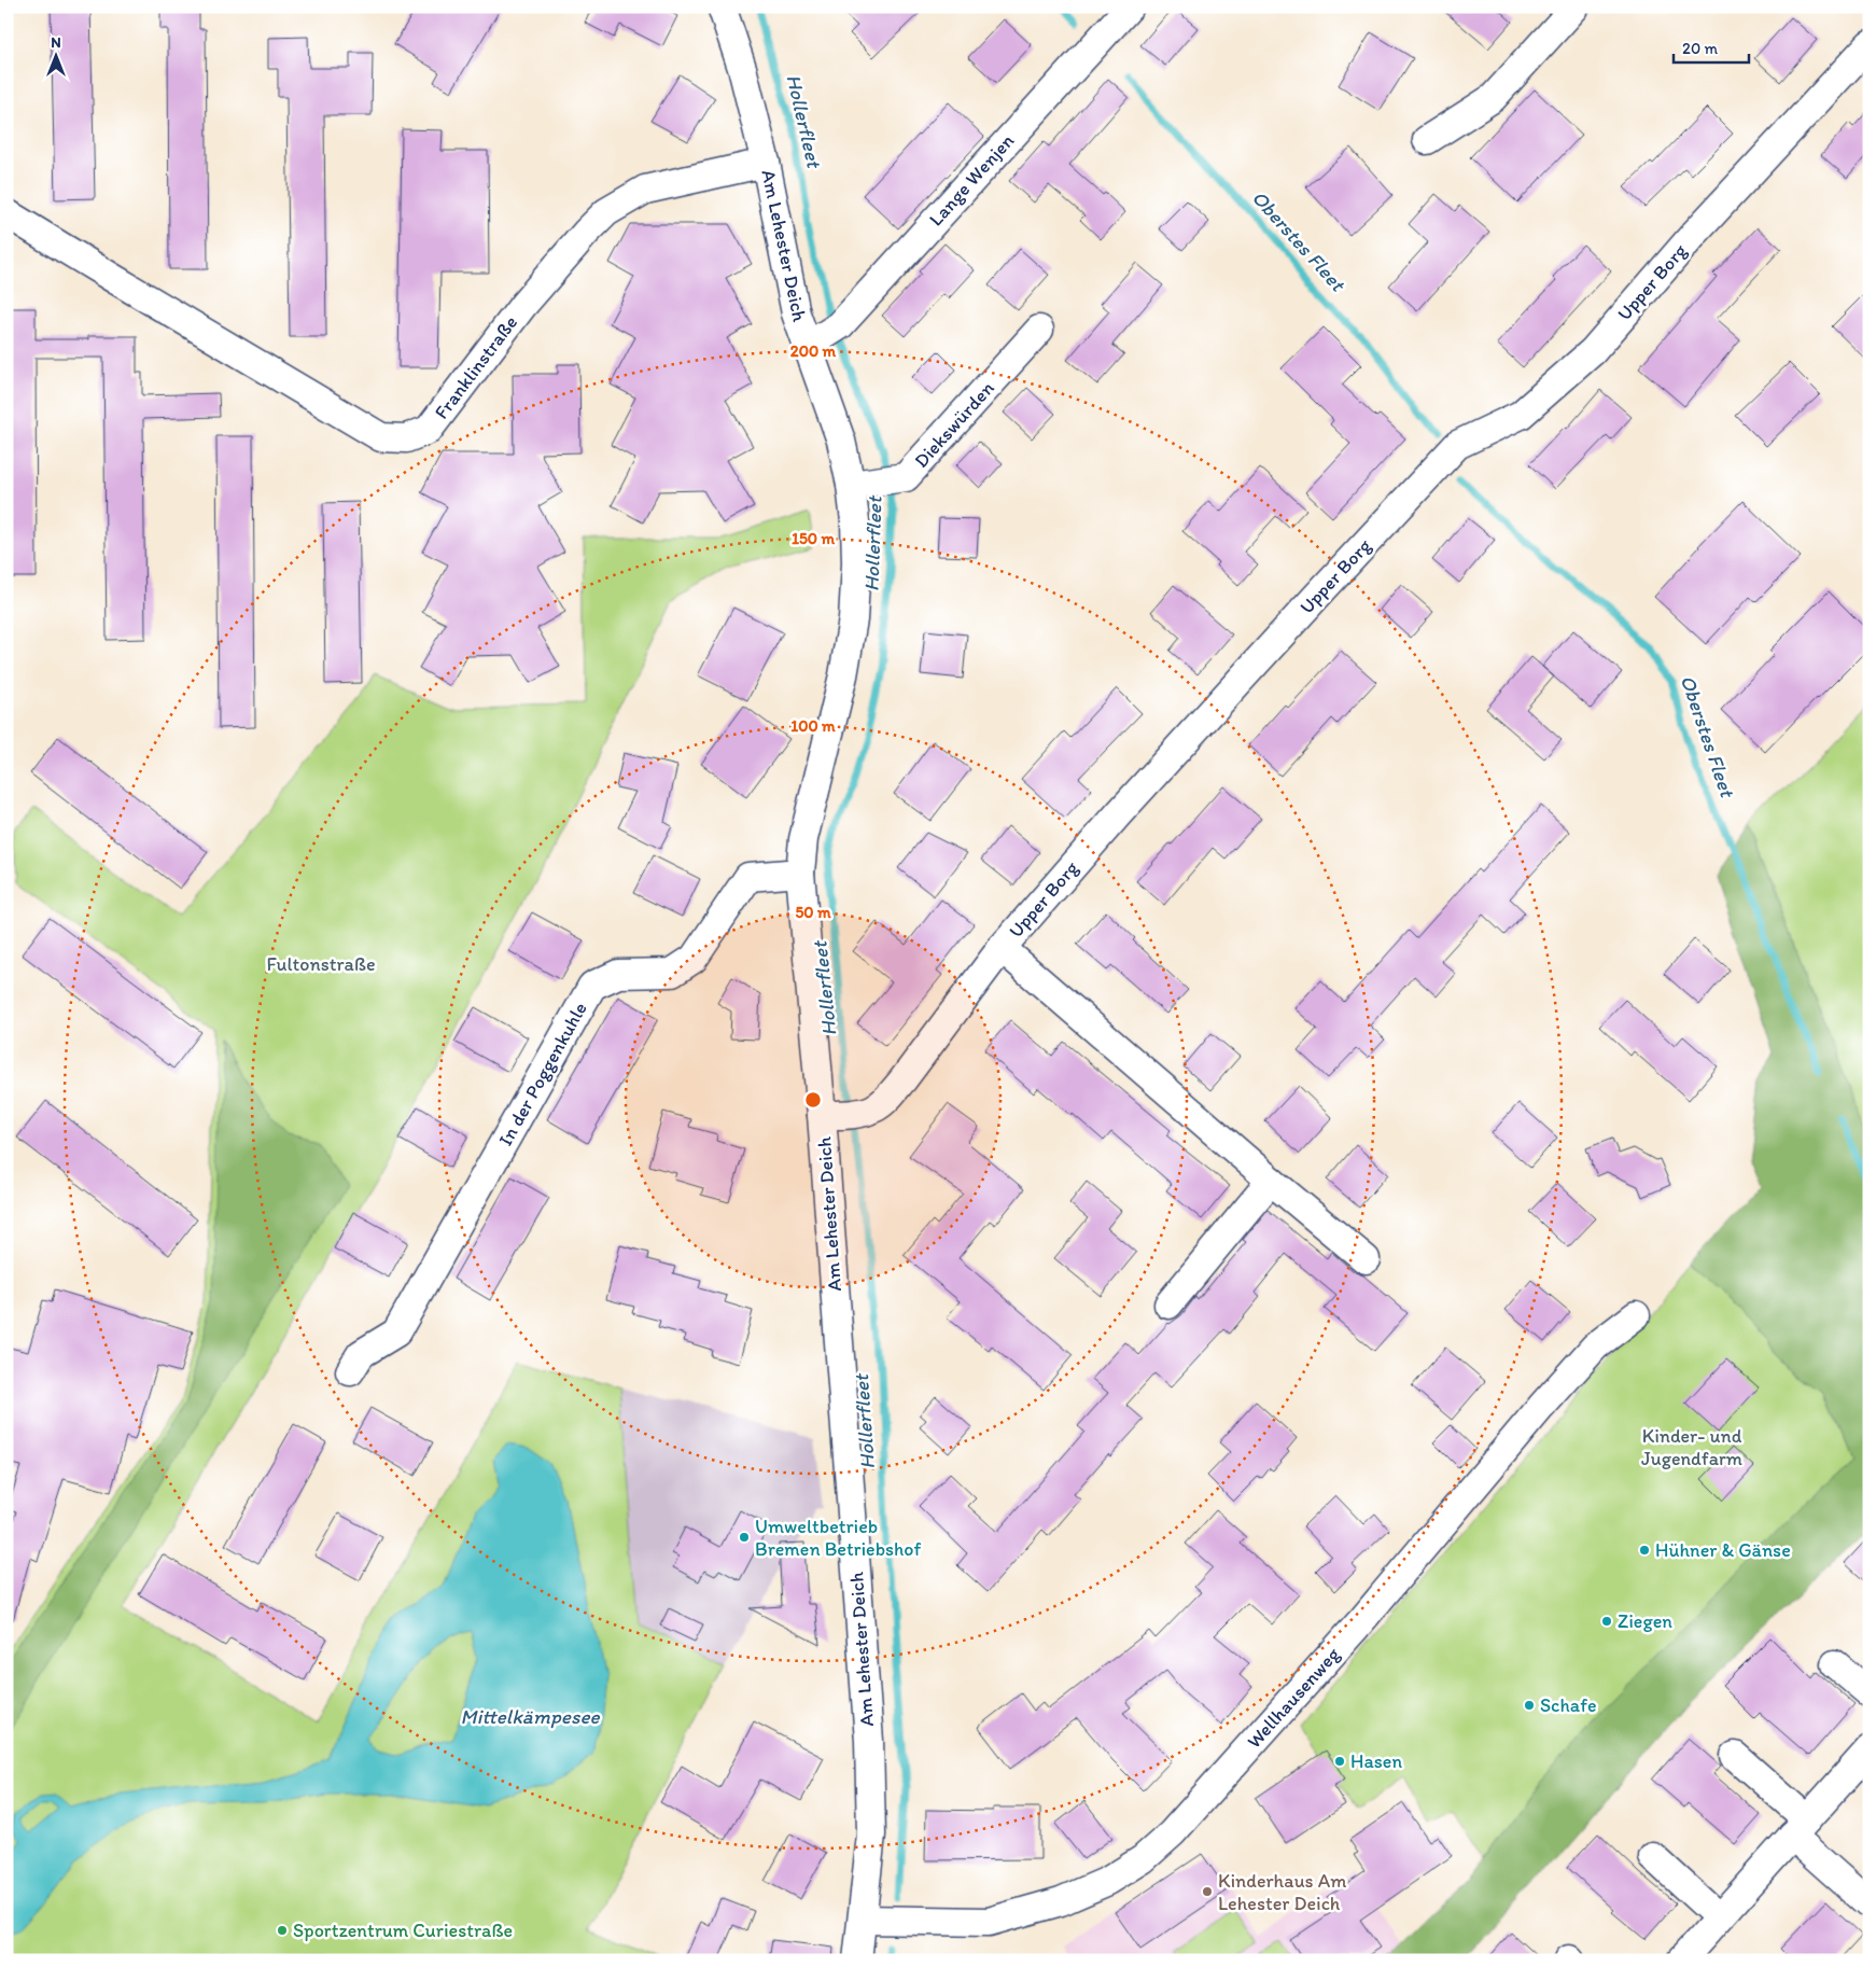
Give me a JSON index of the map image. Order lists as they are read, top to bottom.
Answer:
{
  "streets": {
    "street": [
      "Lange Wenjen",
      "Am Lehester Deich",
      "Upper Borg",
      "Franklinstraße",
      "Diekswürden",
      "In der Poggenkuhle",
      "Wellhausenweg"
    ]
  },
  "crossings": [
    ["Lange Wenjen", "Am Lehester Deich"],
    ["Am Lehester Deich", "Upper Borg"],
    ["Am Lehester Deich", "Franklinstraße"],
    ["Am Lehester Deich", "Diekswürden"],
    ["Am Lehester Deich", "In der Poggenkuhle"],
    ["Am Lehester Deich", "Wellhausenweg"]
  ],
  "water": ["Hollerfleet", "Oberstes Fleet", "Mittelkämpesee"],
  "parks": ["Fultonstraße", "Kinder- und Jugendfarm"],
  "places": [
    "Umweltbetrieb Bremen Betriebshof",
    "Hühner & Gänse",
    "Ziegen",
    "Schafe",
    "Hasen",
    "Kinderhaus Am Lehester Deich",
    "Sportzentrum Curiestraße"
  ],
  "scale_bar": "20 m",
  "north": "top",
  "rings": [
    "200 m",
    "150 m",
    "100 m",
    "50 m"
  ]
}
